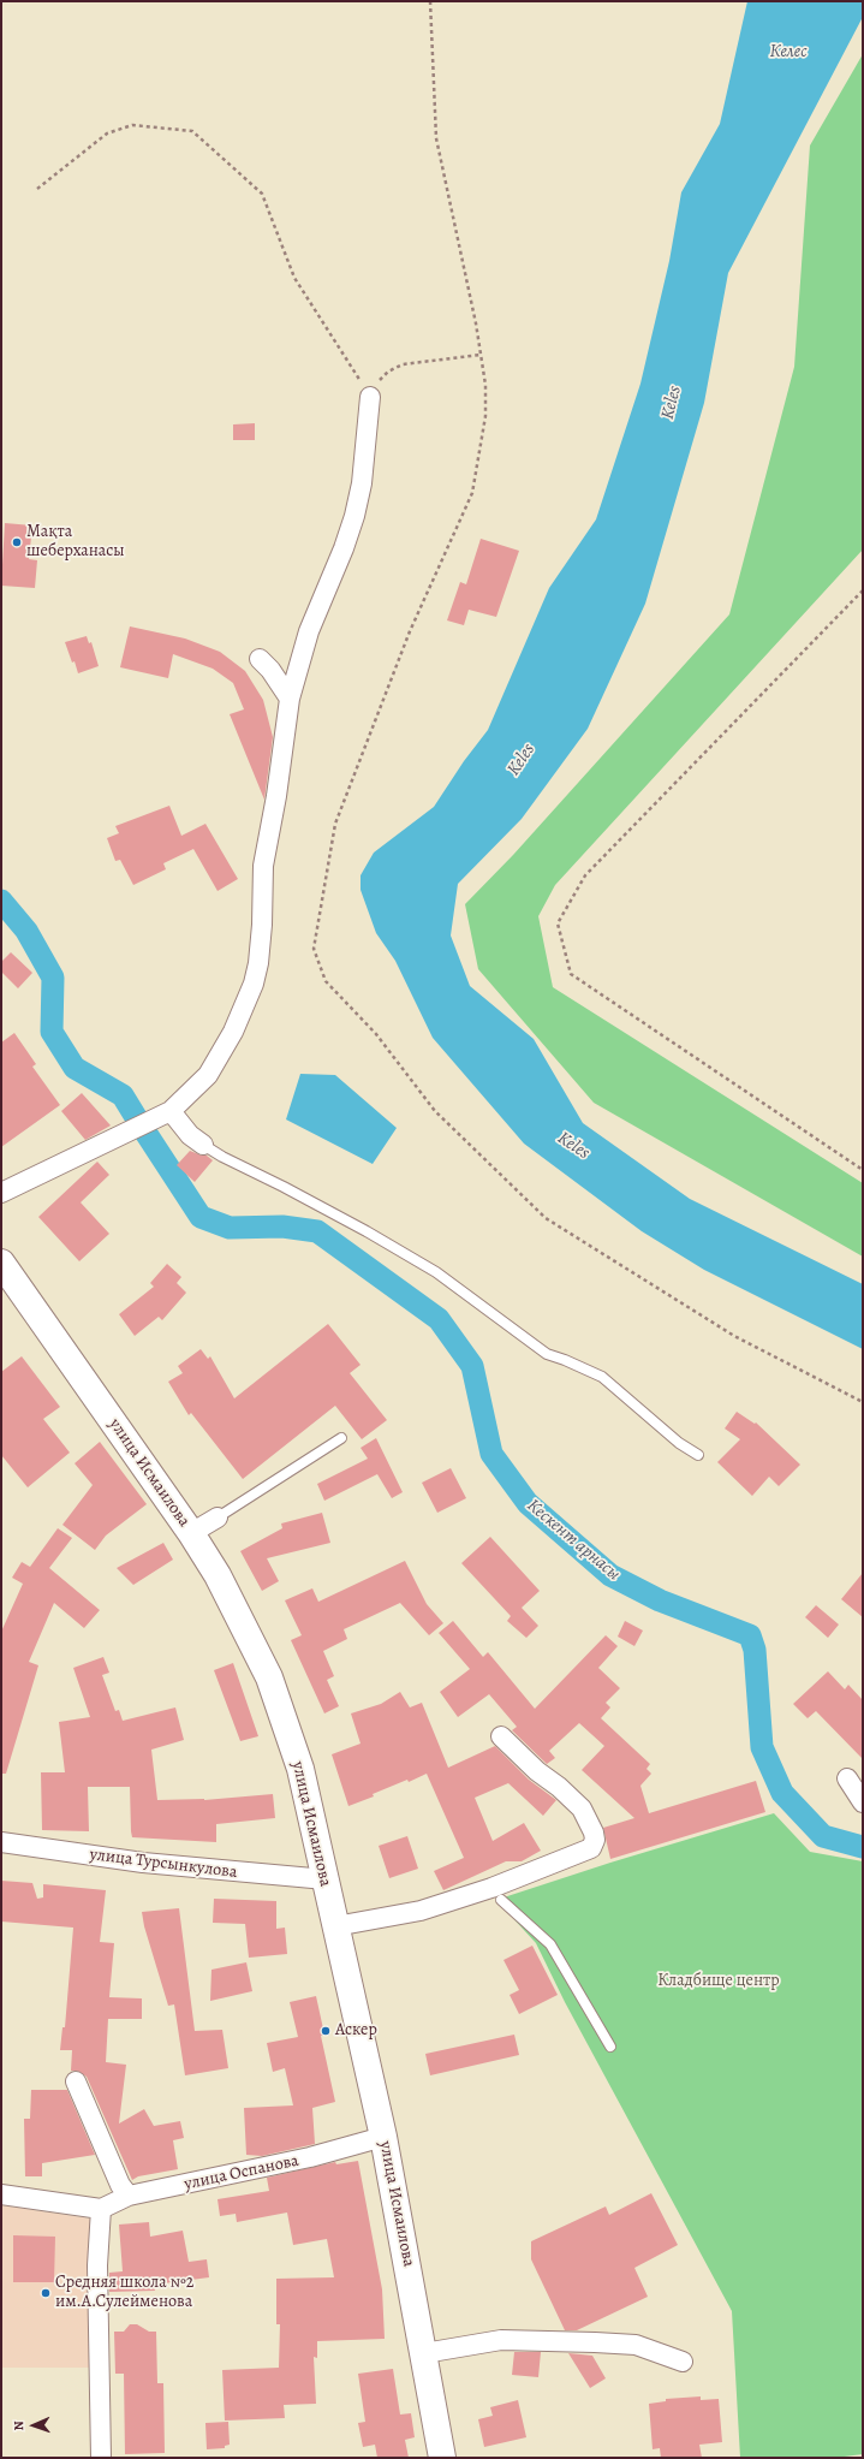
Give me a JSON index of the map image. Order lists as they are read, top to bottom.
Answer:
{
  "streets": {
    "main road": ["улица Исмаилова"],
    "street": ["улица Турсынкулова", "улица Оспанова"]
  },
  "crossings": [
    ["улица Исмаилова", "улица Турсынкулова"],
    ["улица Исмаилова", "улица Оспанова"]
  ],
  "water": ["Келес", "Keles", "Кескент арнасы"],
  "parks": ["Кладбище центр"],
  "places": ["Мақта шеберханасы", "Аскер", "Средняя школа №2 им.А.Сулейменова"],
  "north": "left"
}
